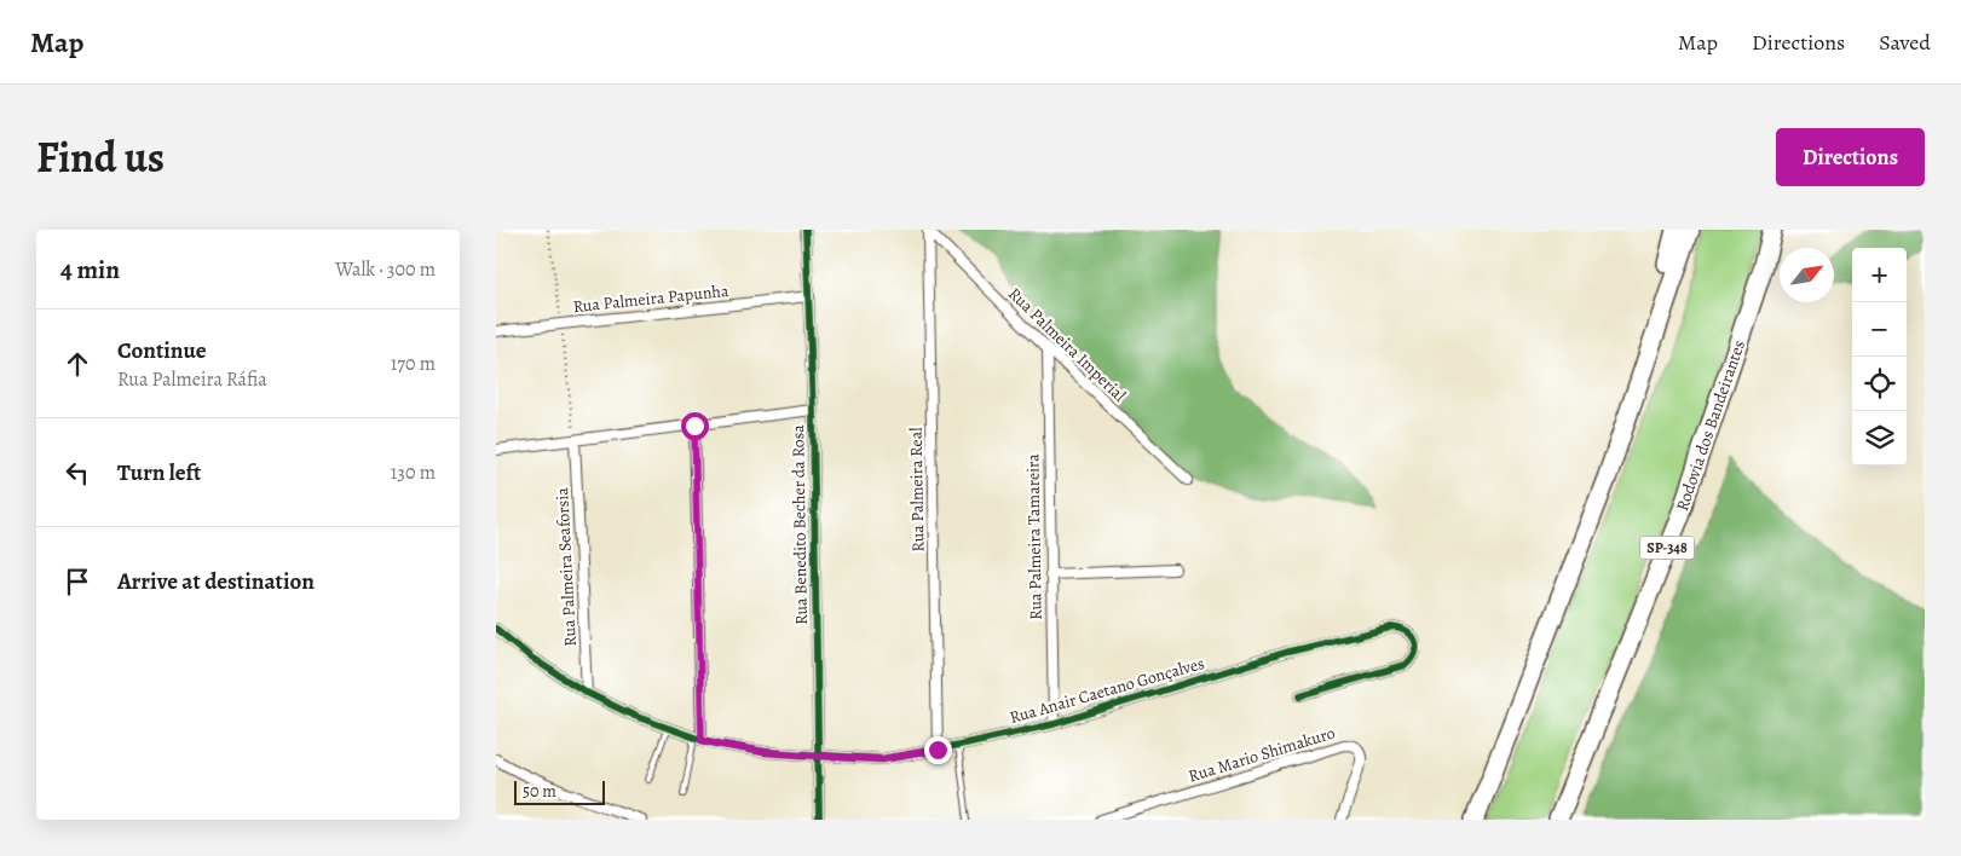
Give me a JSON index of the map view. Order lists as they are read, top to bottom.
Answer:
{
  "streets": {
    "highway": ["Rodovia dos Bandeirantes", "SP-348"],
    "street": [
      "Rua Palmeira Papunha",
      "Rua Palmeira Imperial",
      "Rua Palmeira Real",
      "Rua Benedito Becher da Rosa",
      "Rua Palmeira Tamareira",
      "Rua Palmeira Seaforsia",
      "Rua Anair Caetano Gonçalves",
      "Rua Mario Shimakuro"
    ]
  },
  "crossings": [
    ["Rua Palmeira Papunha", "Rua Benedito Becher da Rosa"],
    ["Rua Palmeira Imperial", "Rua Palmeira Real"],
    ["Rua Palmeira Imperial", "Rua Palmeira Tamareira"],
    ["Rua Palmeira Real", "Rua Anair Caetano Gonçalves"],
    ["Rua Benedito Becher da Rosa", "Rua Anair Caetano Gonçalves"],
    ["Rua Palmeira Tamareira", "Rua Anair Caetano Gonçalves"],
    ["Rua Palmeira Seaforsia", "Rua Anair Caetano Gonçalves"]
  ],
  "scale_bar": "50 m",
  "north": "top right",
  "page": {
    "header": "Map",
    "nav": ["Map", "Directions", "Saved"],
    "title": "Find us",
    "buttons": "Directions",
    "heading": ["4 min", "Walk · 300 m"],
    "map_buttons": ["+", "−"],
    "list": [
      ["Continue", "Rua Palmeira Ráfia", "170 m"],
      ["Turn left", "130 m"],
      "Arrive at destination"
    ],
    "scale": "50 m"
  }
}
